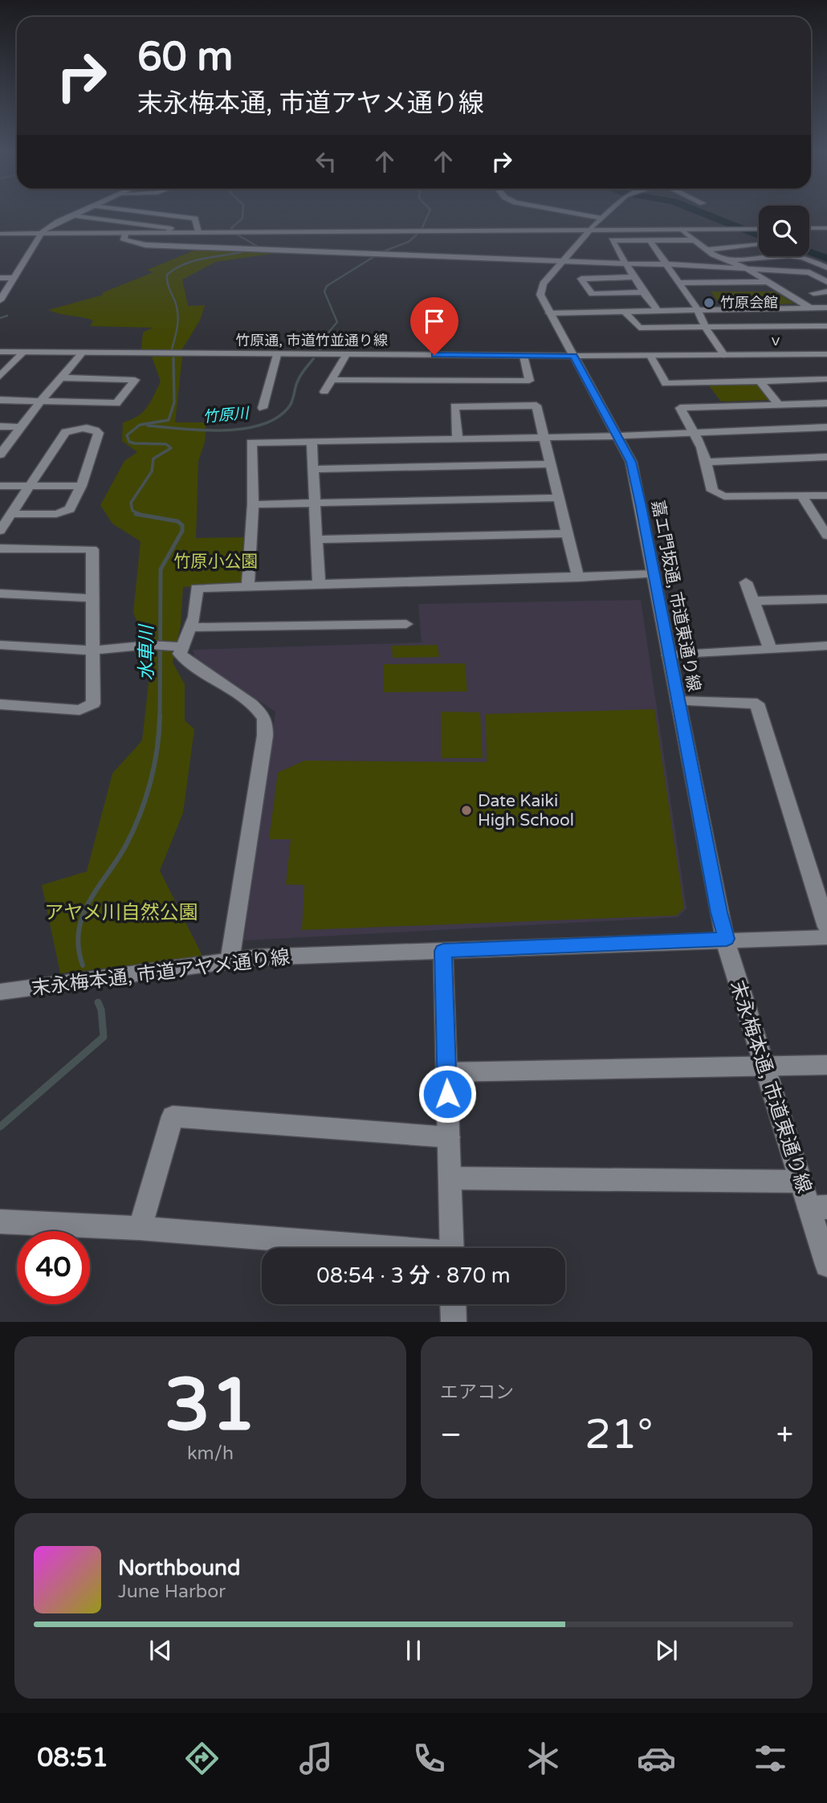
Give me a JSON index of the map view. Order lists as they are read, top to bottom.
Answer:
{
  "streets": {
    "street": [
      "竹原通, 市道竹並通り線",
      "ｖ",
      "嘉エ門坂通, 市道東通り線",
      "末永梅本通, 市道アヤメ通り線",
      "末永梅本通, 市道東通り線"
    ]
  },
  "crossings": [
    ["竹原通, 市道竹並通り線", "ｖ"],
    ["竹原通, 市道竹並通り線", "嘉エ門坂通, 市道東通り線"],
    ["嘉エ門坂通, 市道東通り線", "末永梅本通, 市道アヤメ通り線"],
    ["嘉エ門坂通, 市道東通り線", "末永梅本通, 市道東通り線"],
    ["末永梅本通, 市道アヤメ通り線", "末永梅本通, 市道東通り線"]
  ],
  "water": ["竹原川", "水車川"],
  "parks": ["竹原小公園", "アヤメ川自然公園"],
  "places": ["竹原会館", "Date Kaiki High School"],
  "page": {
    "turn": ["60 m", "末永梅本通, 市道アヤメ通り線"],
    "limit": "40",
    "trip": "08:54 · 3 分 · 870 m",
    "tile": [
      ["31", "km/h"],
      "エアコン"
    ],
    "heat": ["−", "21°", "+"],
    "song": ["Northbound", "June Harbor"],
    "tabs": "08:51"
  }
}
